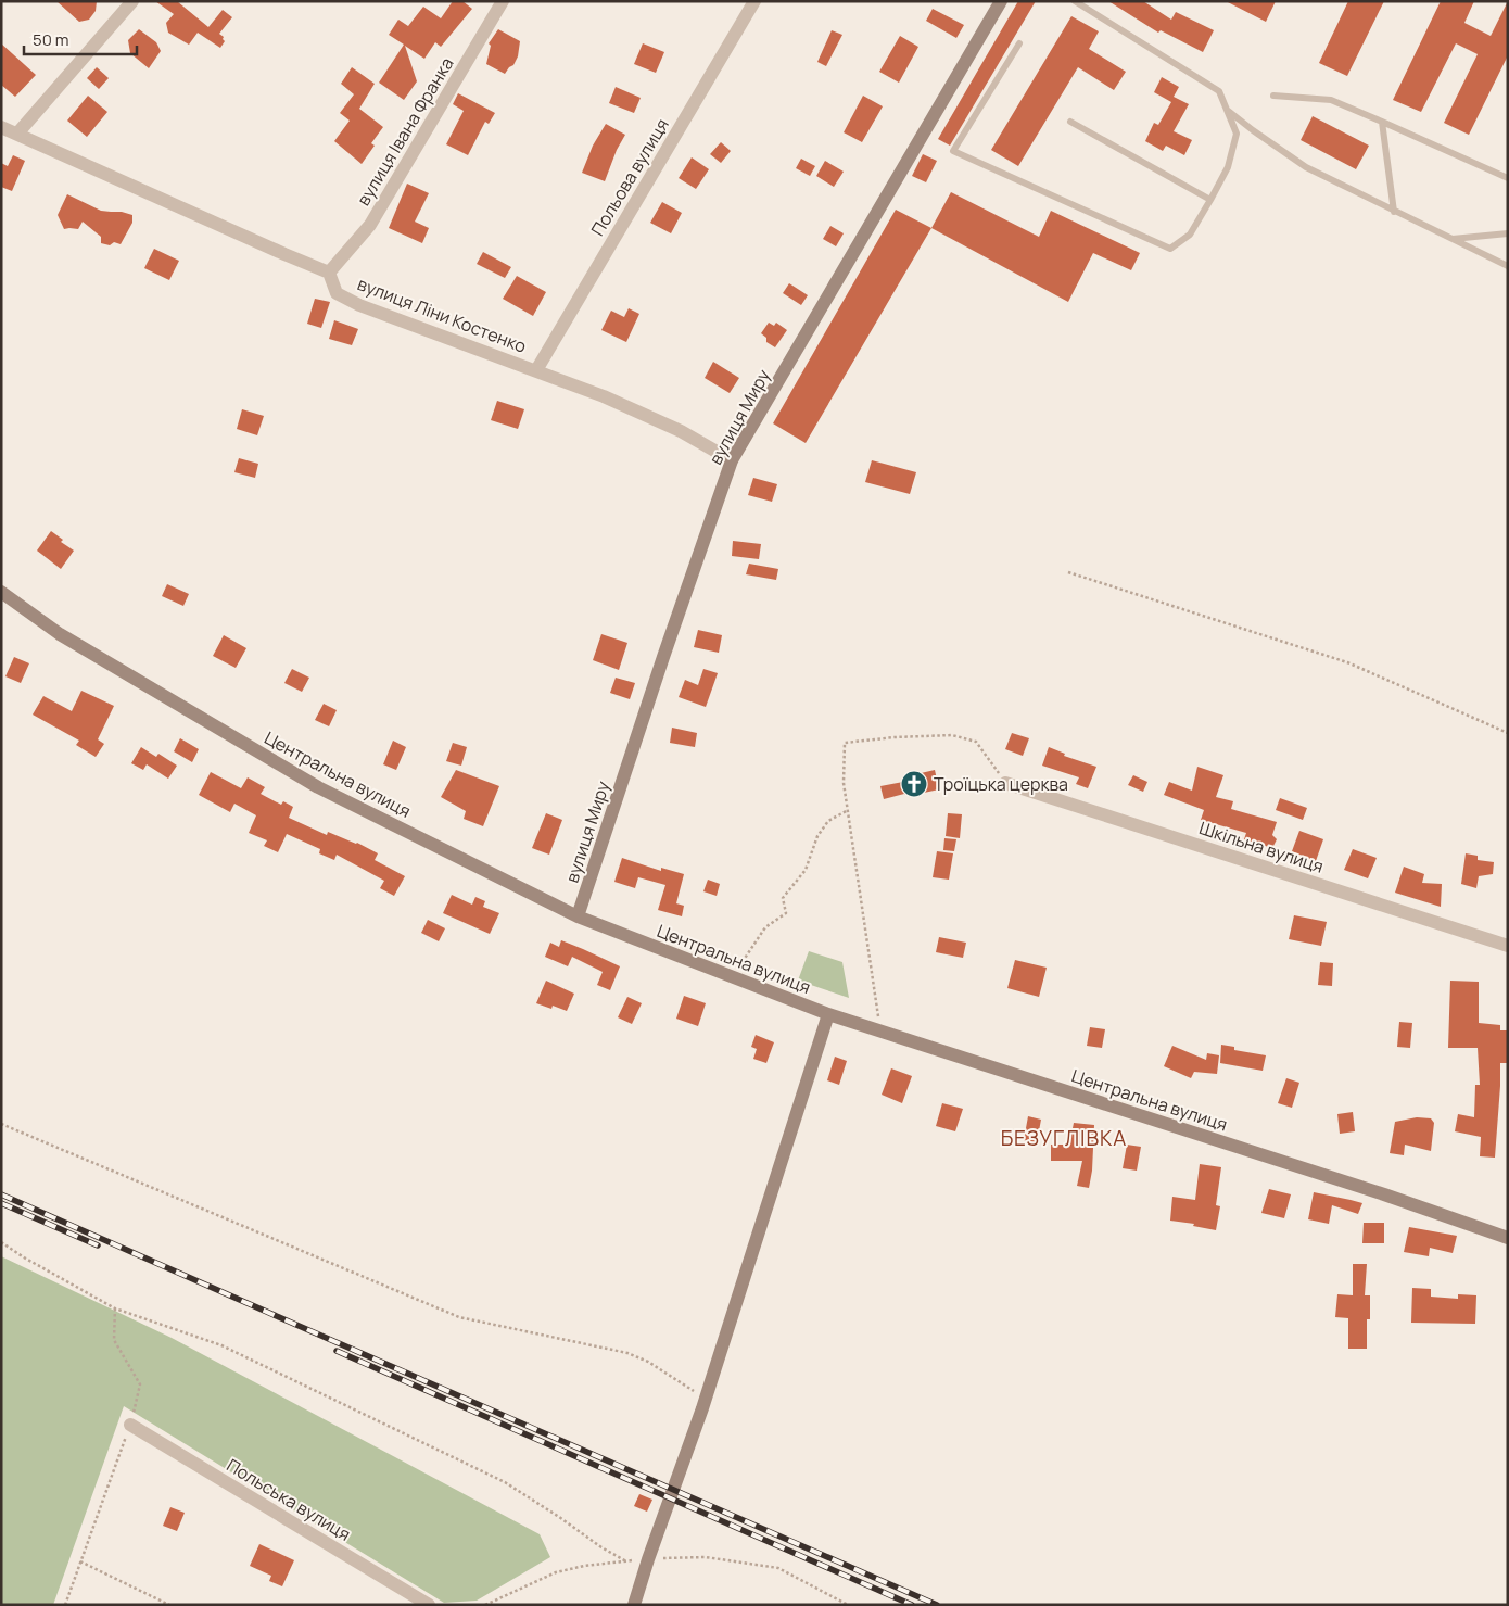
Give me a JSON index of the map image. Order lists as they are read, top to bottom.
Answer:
{
  "streets": {
    "street": [
      "вулиця Івана Франка",
      "Польова вулиця",
      "вулиця Ліни Костенко",
      "вулиця Миру",
      "Центральна вулиця",
      "Шкільна вулиця",
      "Польська вулиця"
    ]
  },
  "crossings": [
    ["вулиця Івана Франка", "вулиця Ліни Костенко"],
    ["Польова вулиця", "вулиця Ліни Костенко"],
    ["вулиця Ліни Костенко", "вулиця Миру"],
    ["вулиця Миру", "Центральна вулиця"]
  ],
  "districts": ["БЕЗУГЛІВКА"],
  "places": {
    "church": ["Троїцька церква"]
  },
  "scale_bar": "50 m"
}
